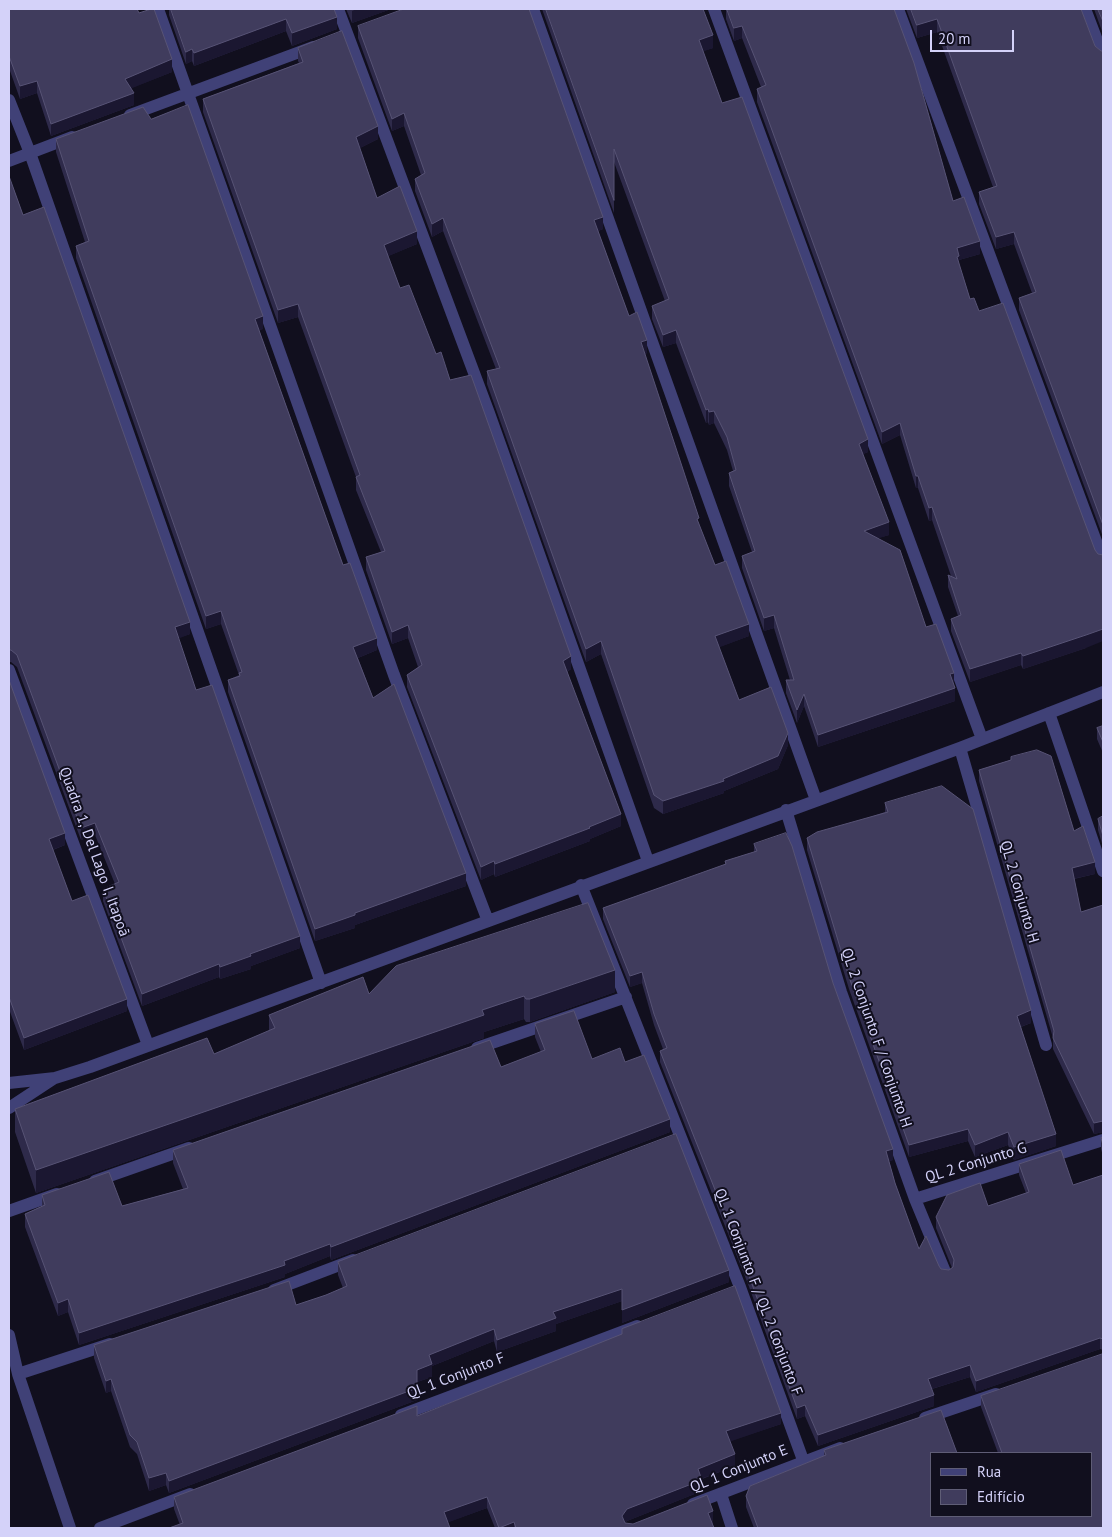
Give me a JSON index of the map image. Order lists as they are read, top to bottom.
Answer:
{
  "streets": {
    "street": [
      "Quadra 1, Del Lago I, Itapoã",
      "QL 2 Conjunto H",
      "QL 2 Conjunto F / Conjunto H",
      "QL 2 Conjunto G",
      "QL 1 Conjunto F / QL 2 Conjunto F",
      "QL 1 Conjunto F",
      "QL 1 Conjunto E"
    ]
  },
  "crossings": [
    ["QL 2 Conjunto F / Conjunto H", "QL 2 Conjunto G"],
    ["QL 1 Conjunto F / QL 2 Conjunto F", "QL 1 Conjunto E"]
  ],
  "legend": ["Rua", "Edifício"],
  "scale_bar": "20 m"
}
